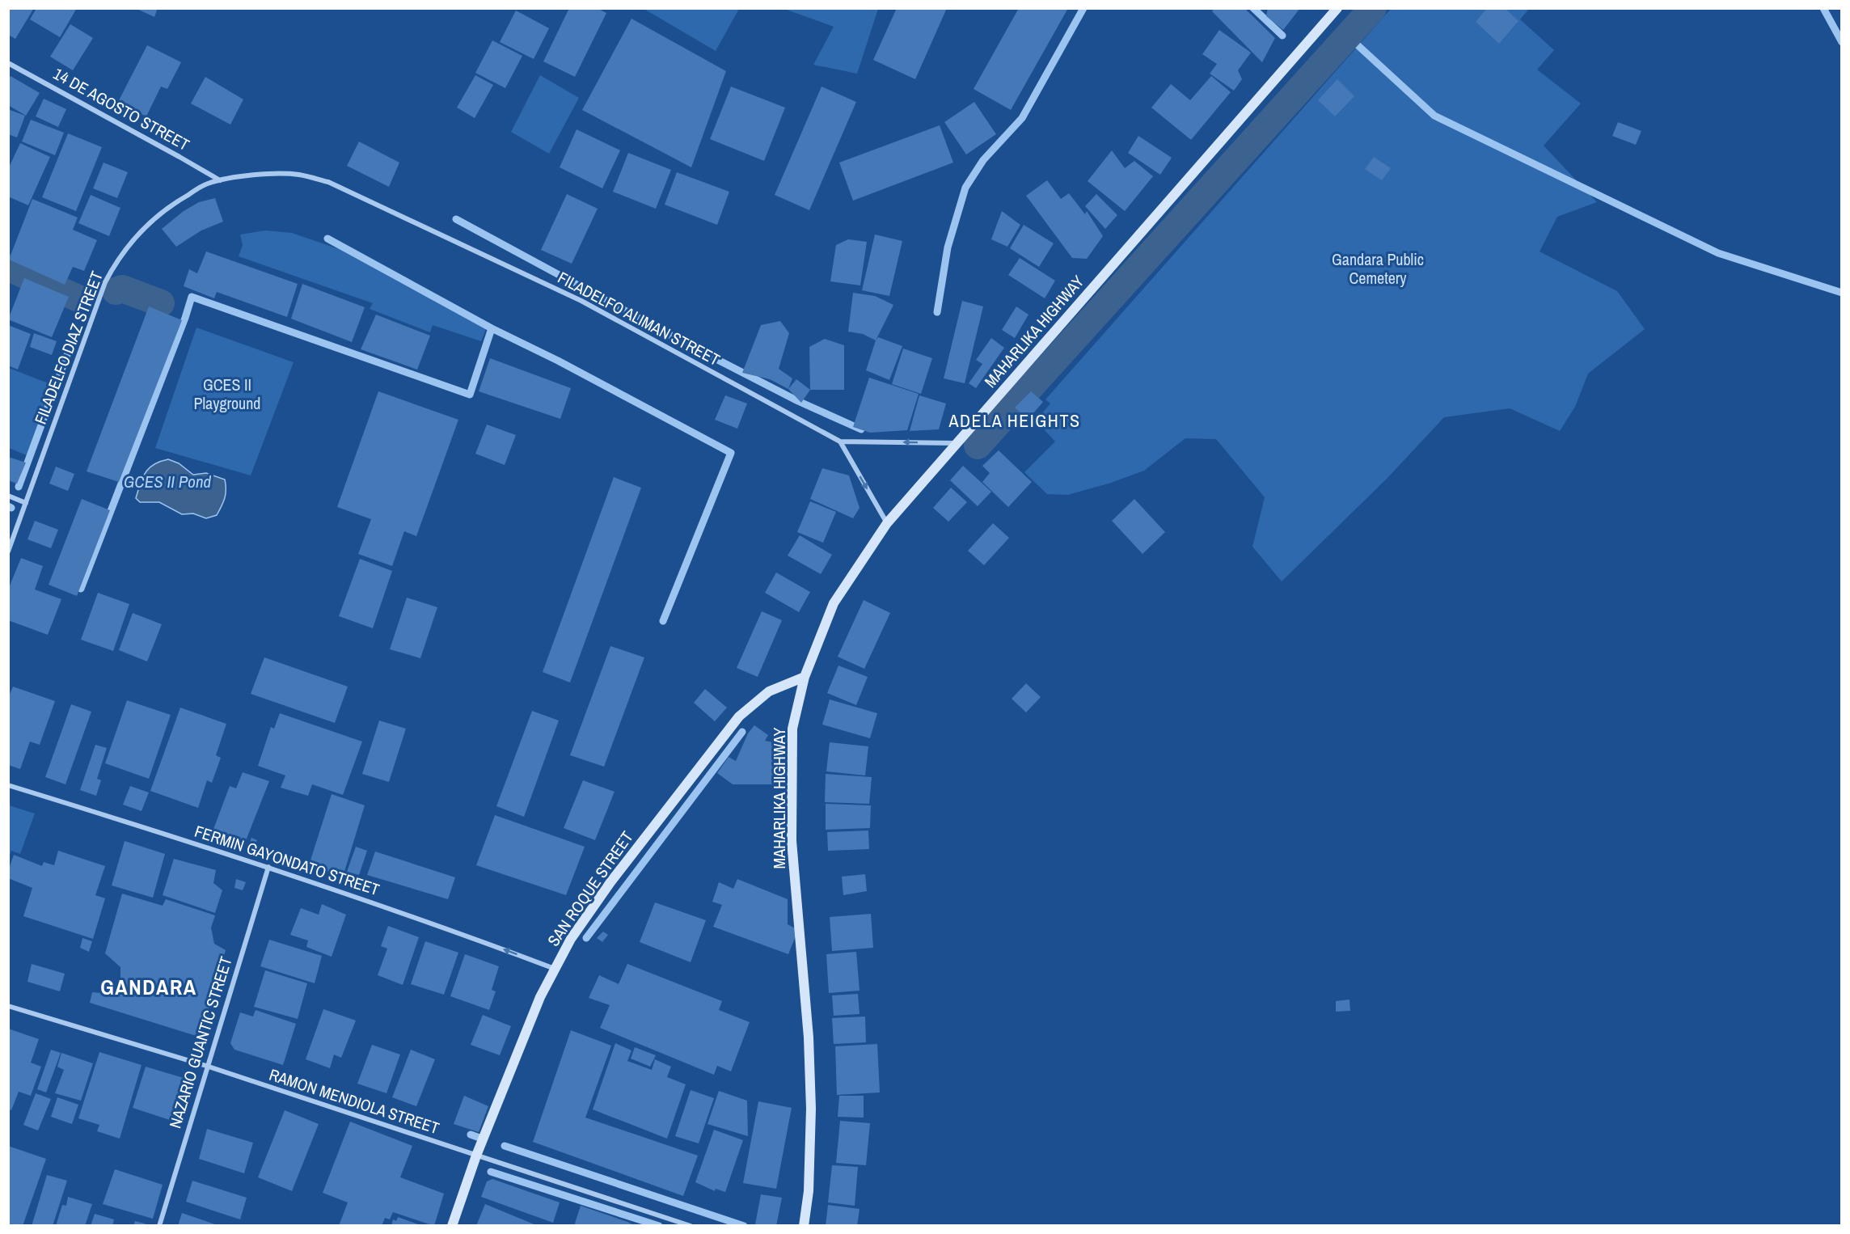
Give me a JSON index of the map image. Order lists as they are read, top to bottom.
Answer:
{
  "streets": {
    "main road": ["MAHARLIKA HIGHWAY", "SAN ROQUE STREET"],
    "street": [
      "14 DE AGOSTO STREET",
      "FILADELFO ALIMAN STREET",
      "FILADELFO DIAZ STREET",
      "FERMIN GAYONDATO STREET",
      "NAZARIO GUANTIC STREET",
      "RAMON MENDIOLA STREET"
    ]
  },
  "crossings": [
    ["14 DE AGOSTO STREET", "FILADELFO DIAZ STREET"],
    ["FILADELFO ALIMAN STREET", "MAHARLIKA HIGHWAY"],
    ["FILADELFO ALIMAN STREET", "FILADELFO DIAZ STREET"],
    ["MAHARLIKA HIGHWAY", "SAN ROQUE STREET"],
    ["FERMIN GAYONDATO STREET", "SAN ROQUE STREET"],
    ["FERMIN GAYONDATO STREET", "NAZARIO GUANTIC STREET"],
    ["SAN ROQUE STREET", "RAMON MENDIOLA STREET"],
    ["NAZARIO GUANTIC STREET", "RAMON MENDIOLA STREET"]
  ],
  "one_way": ["FERMIN GAYONDATO STREET"],
  "districts": ["ADELA HEIGHTS", "GANDARA"],
  "water": ["GCES II Pond"],
  "parks": ["Gandara Public Cemetery", "GCES II Playground"]
}
